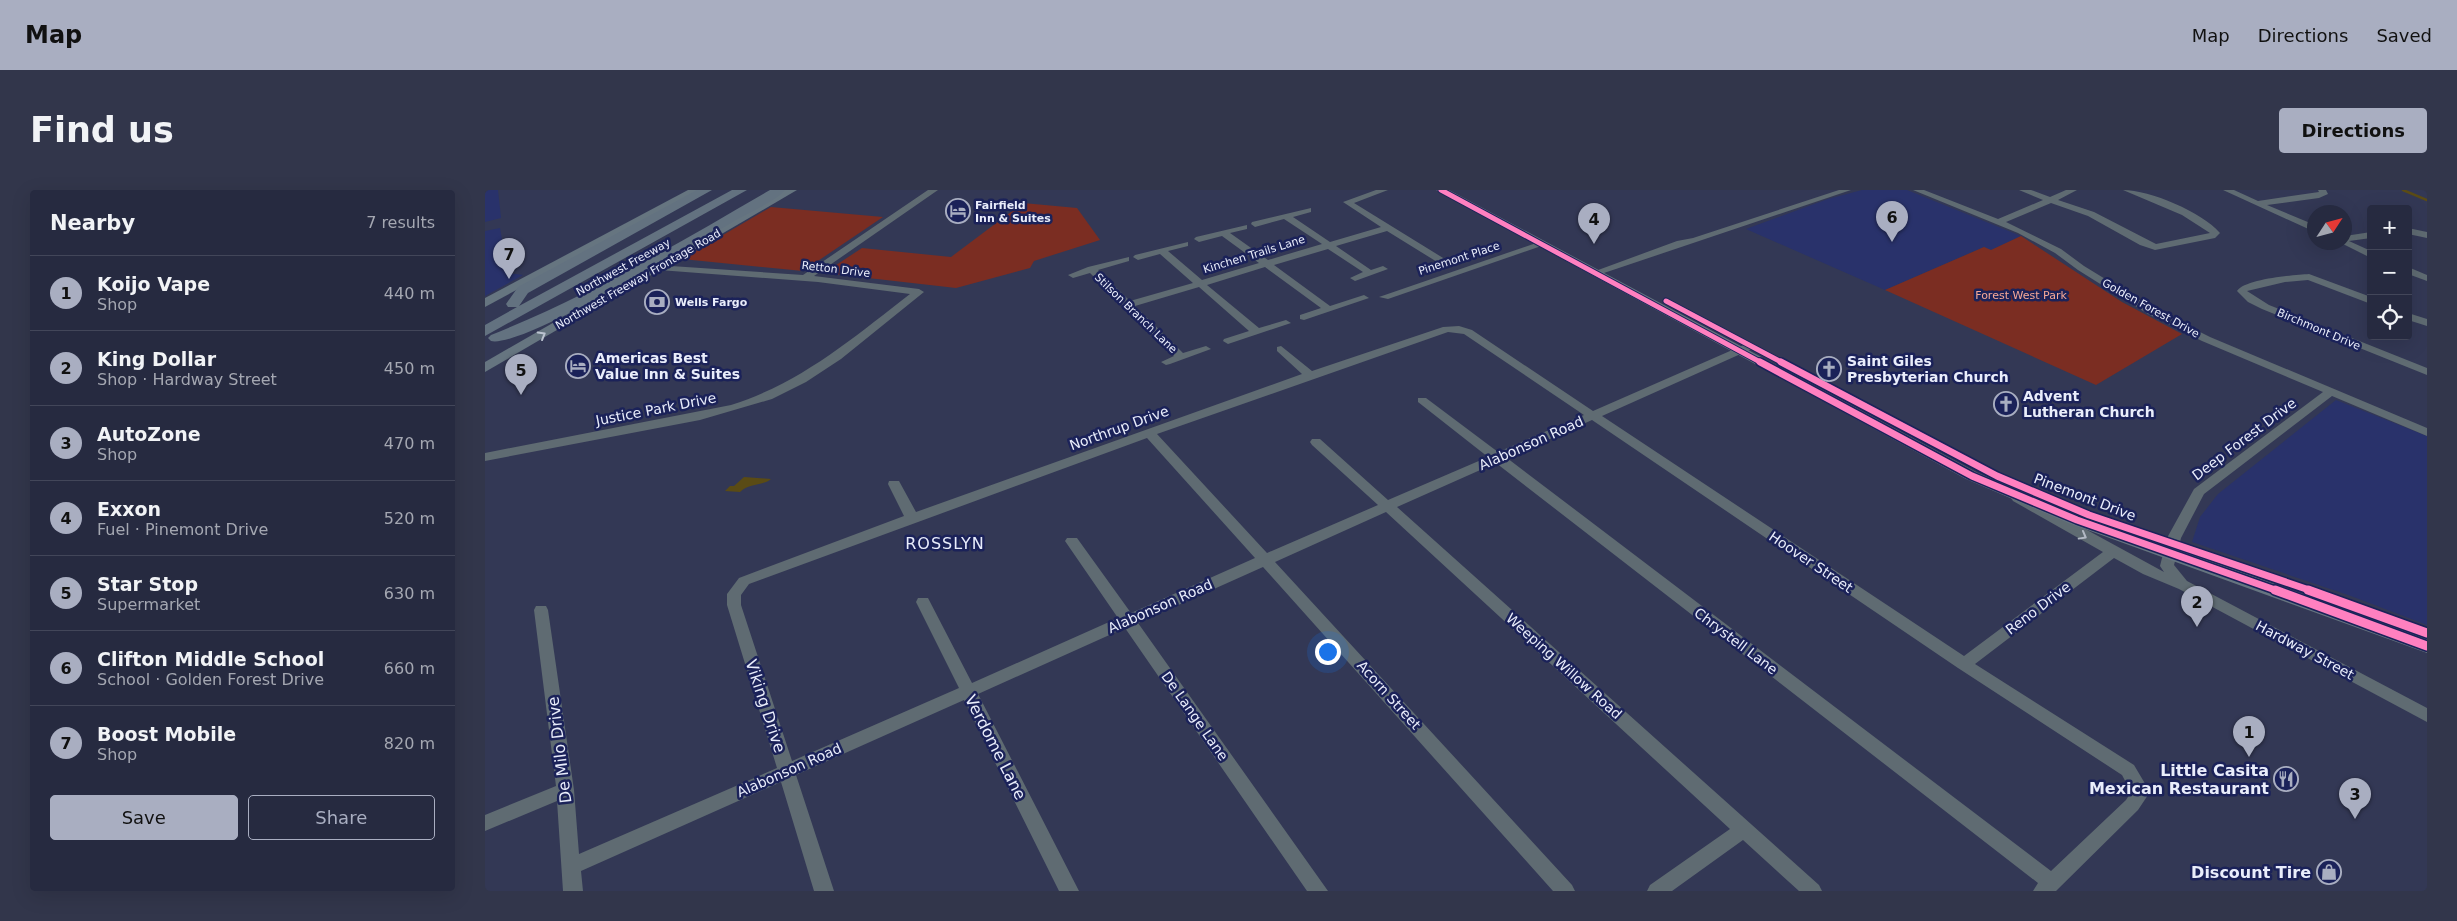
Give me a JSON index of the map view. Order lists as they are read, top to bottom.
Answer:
{
  "streets": {
    "highway": ["Northwest Freeway"],
    "main road": ["Northwest Freeway Frontage Road", "Pinemont Drive"],
    "street": [
      "Kinchen Trails Lane",
      "Pinemont Place",
      "Retton Drive",
      "Golden Forest Drive",
      "Stilson Branch Lane",
      "Birchmont Drive",
      "Justice Park Drive",
      "Northrup Drive",
      "Deep Forest Drive",
      "Alabonson Road",
      "Hoover Street",
      "Reno Drive",
      "Chrystell Lane",
      "Hardway Street",
      "Weeping Willow Road",
      "Acorn Street",
      "Viking Drive",
      "De Lange Lane",
      "Verdome Lane",
      "De Milo Drive"
    ]
  },
  "crossings": [
    ["Kinchen Trails Lane", "Stilson Branch Lane"],
    ["Pinemont Place", "Pinemont Drive"],
    ["Retton Drive", "Northwest Freeway Frontage Road"],
    ["Retton Drive", "Justice Park Drive"],
    ["Golden Forest Drive", "Deep Forest Drive"],
    ["Northrup Drive", "Hoover Street"],
    ["Northrup Drive", "Acorn Street"],
    ["Northrup Drive", "Viking Drive"],
    ["Deep Forest Drive", "Pinemont Drive"],
    ["Deep Forest Drive", "Hardway Street"],
    ["Alabonson Road", "Pinemont Drive"],
    ["Alabonson Road", "Hoover Street"],
    ["Alabonson Road", "Chrystell Lane"],
    ["Alabonson Road", "Weeping Willow Road"],
    ["Alabonson Road", "Acorn Street"],
    ["Alabonson Road", "Viking Drive"],
    ["Alabonson Road", "De Lange Lane"],
    ["Alabonson Road", "Verdome Lane"],
    ["Alabonson Road", "De Milo Drive"],
    ["Pinemont Drive", "Hardway Street"],
    ["Hoover Street", "Reno Drive"],
    ["Hoover Street", "Chrystell Lane"],
    ["Reno Drive", "Hardway Street"]
  ],
  "districts": ["ROSSLYN"],
  "parks": ["Forest West Park"],
  "places": {
    "hotel": ["Fairfield Inn & Suites", "Americas Best Value Inn & Suites"],
    "bank": ["Wells Fargo"],
    "church": ["Saint Giles Presbyterian Church", "Advent Lutheran Church"],
    "restaurant": ["Little Casita Mexican Restaurant"],
    "shop": ["Discount Tire"]
  },
  "north": "top right",
  "page": {
    "header": "Map",
    "nav": ["Map", "Directions", "Saved"],
    "buttons": [
      "Directions",
      ["Save", "Share"]
    ],
    "title": "Find us",
    "heading": ["Nearby", "7 results"],
    "pins": [
      "6",
      "4",
      "7",
      "5",
      "2",
      "1",
      "3"
    ],
    "map_buttons": ["+", "−"],
    "list": [
      {
        "mark": "1",
        "name": "Koijo Vape",
        "note": "Shop",
        "value": "440 m"
      },
      {
        "mark": "2",
        "name": "King Dollar",
        "note": "Shop · Hardway Street",
        "value": "450 m"
      },
      {
        "mark": "3",
        "name": "AutoZone",
        "note": "Shop",
        "value": "470 m"
      },
      {
        "mark": "4",
        "name": "Exxon",
        "note": "Fuel · Pinemont Drive",
        "value": "520 m"
      },
      {
        "mark": "5",
        "name": "Star Stop",
        "note": "Supermarket",
        "value": "630 m"
      },
      {
        "mark": "6",
        "name": "Clifton Middle School",
        "note": "School · Golden Forest Drive",
        "value": "660 m"
      },
      {
        "mark": "7",
        "name": "Boost Mobile",
        "note": "Shop",
        "value": "820 m"
      }
    ]
  }
}
